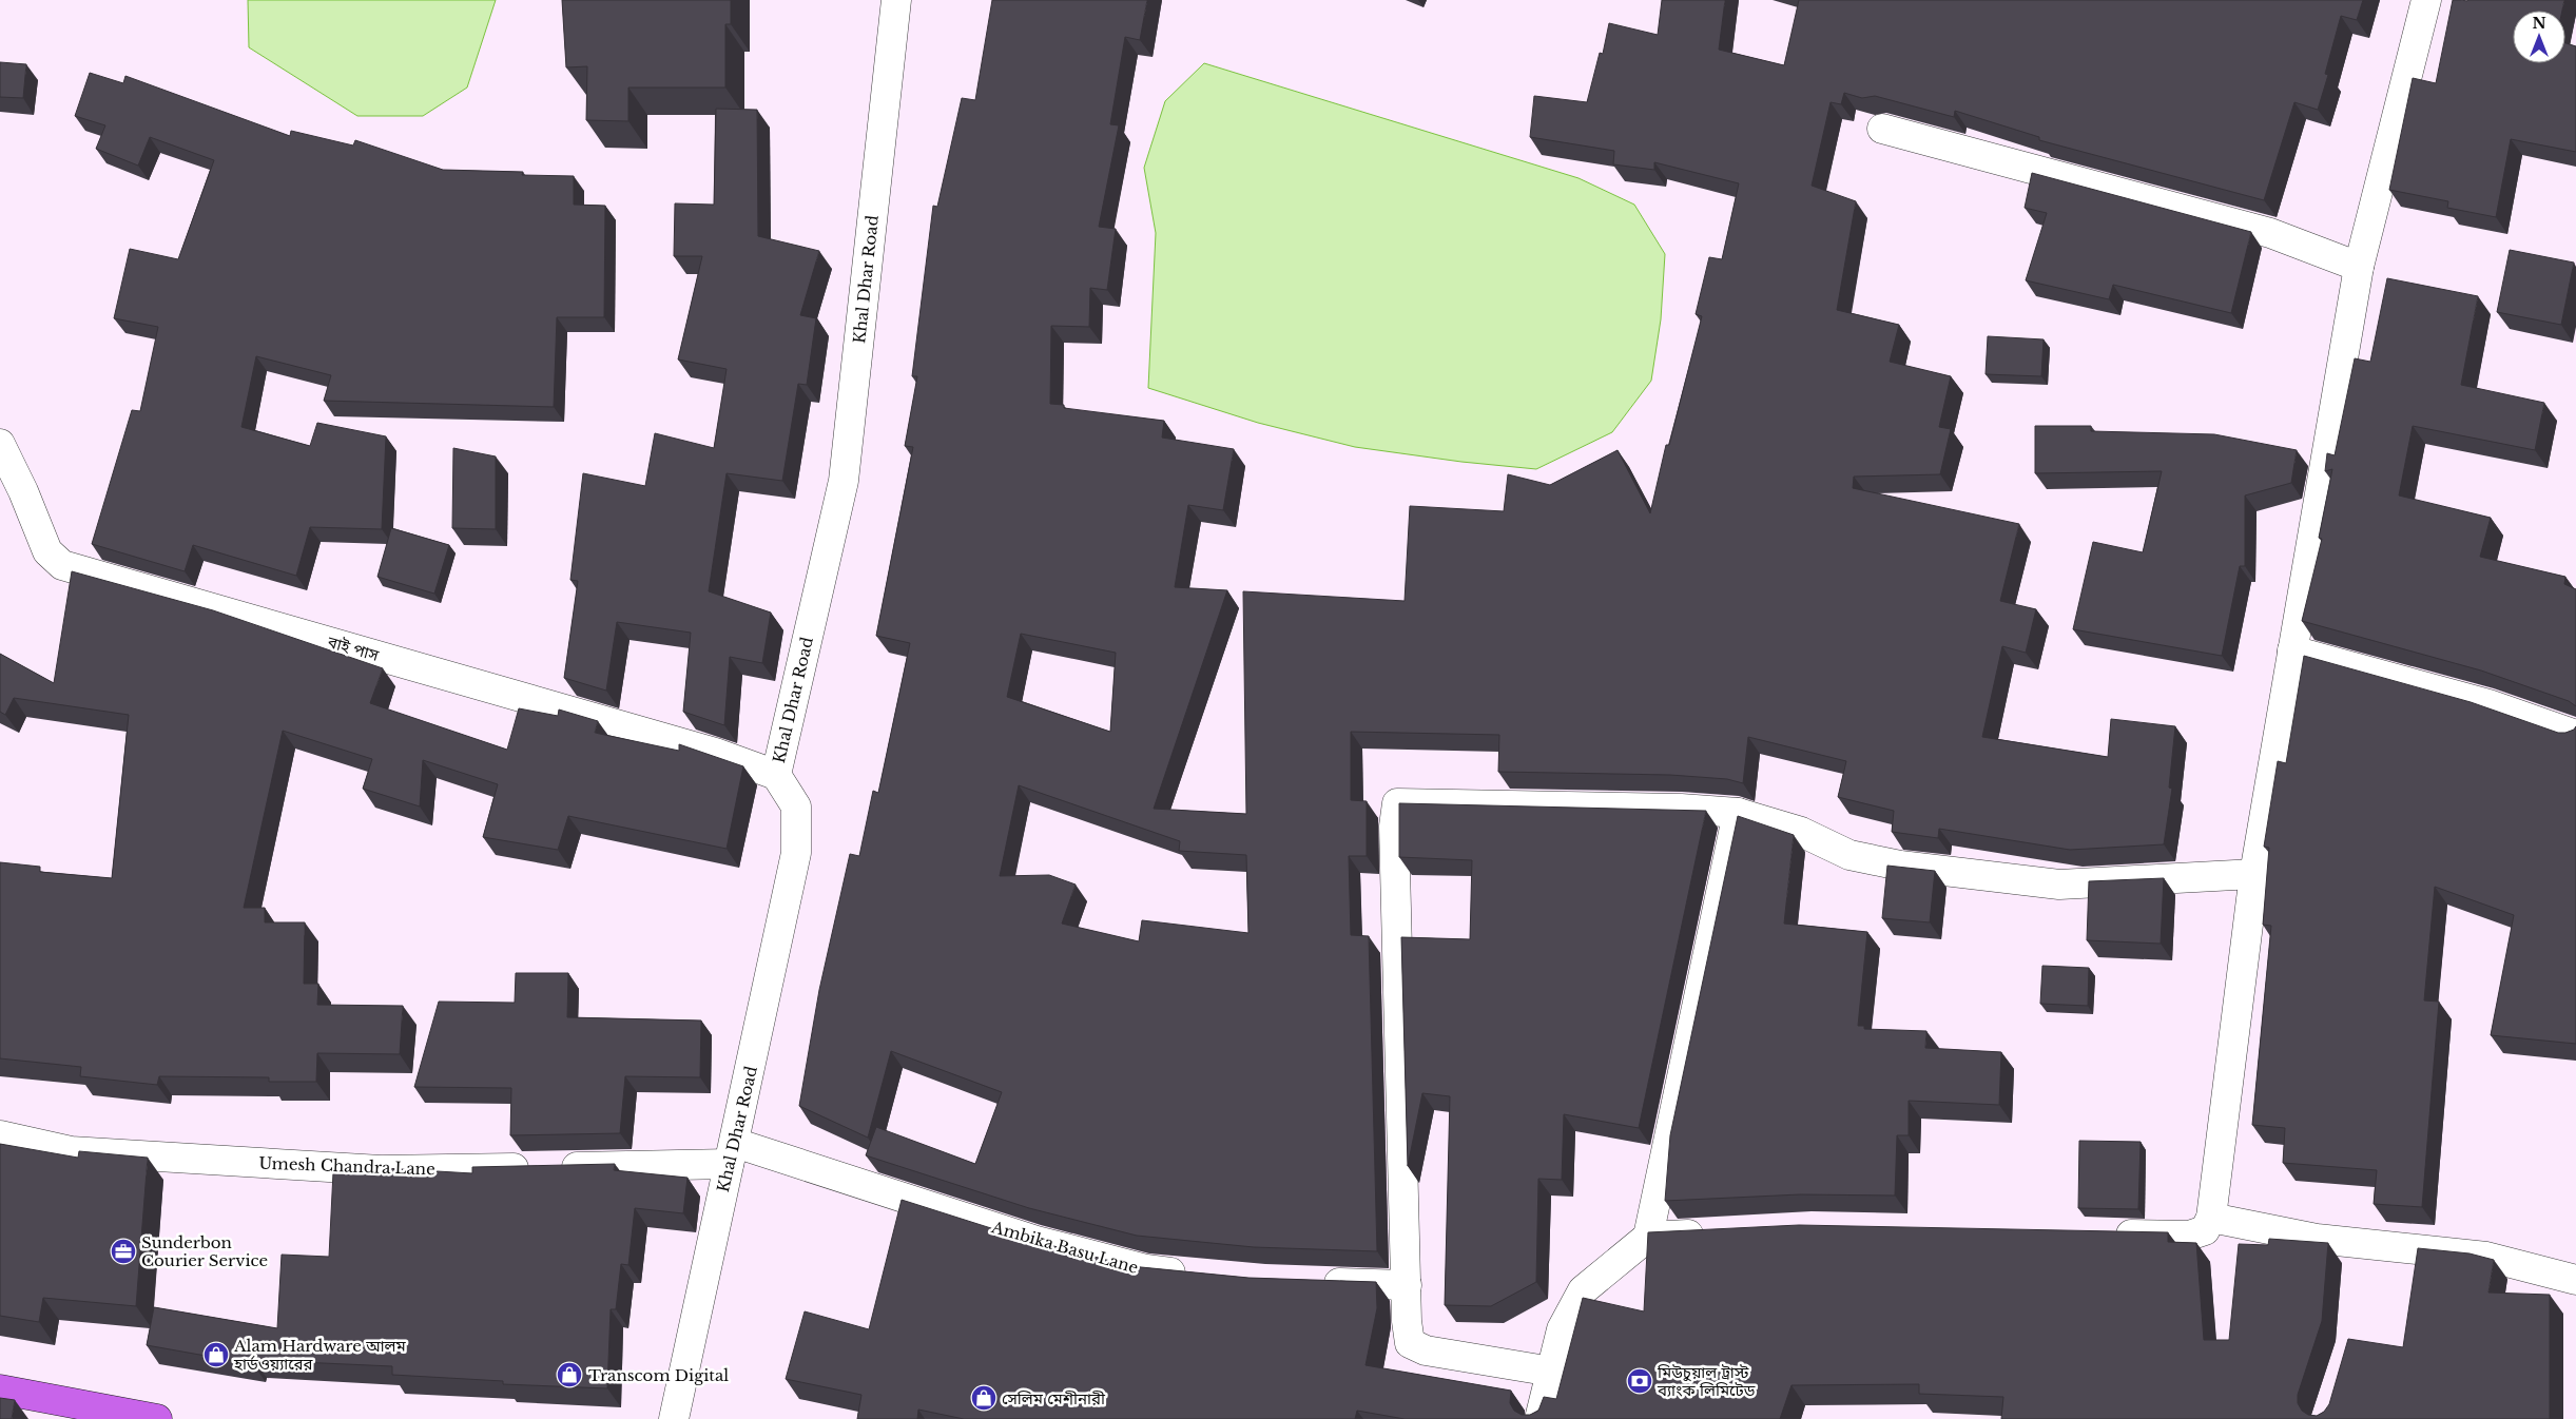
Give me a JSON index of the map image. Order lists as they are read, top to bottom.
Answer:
{
  "streets": {
    "street": [
      "Khal Dhar Road",
      "বাই পাস",
      "Umesh Chandra Lane",
      "Ambika Basu Lane"
    ]
  },
  "crossings": [
    ["Khal Dhar Road", "বাই পাস"],
    ["Khal Dhar Road", "Umesh Chandra Lane"],
    ["Khal Dhar Road", "Ambika Basu Lane"],
    ["Umesh Chandra Lane", "Ambika Basu Lane"]
  ],
  "places": {
    "office": ["Sunderbon Courier Service"],
    "shop": ["Alam Hardware আলম হার্ডওয়্যারের", "Transcom Digital", "সেলিম মেশীনারী"],
    "bank": ["মিউচুয়াল ট্রাস্ট ব্যাংক লিমিটেড"]
  },
  "north": "top"
}
